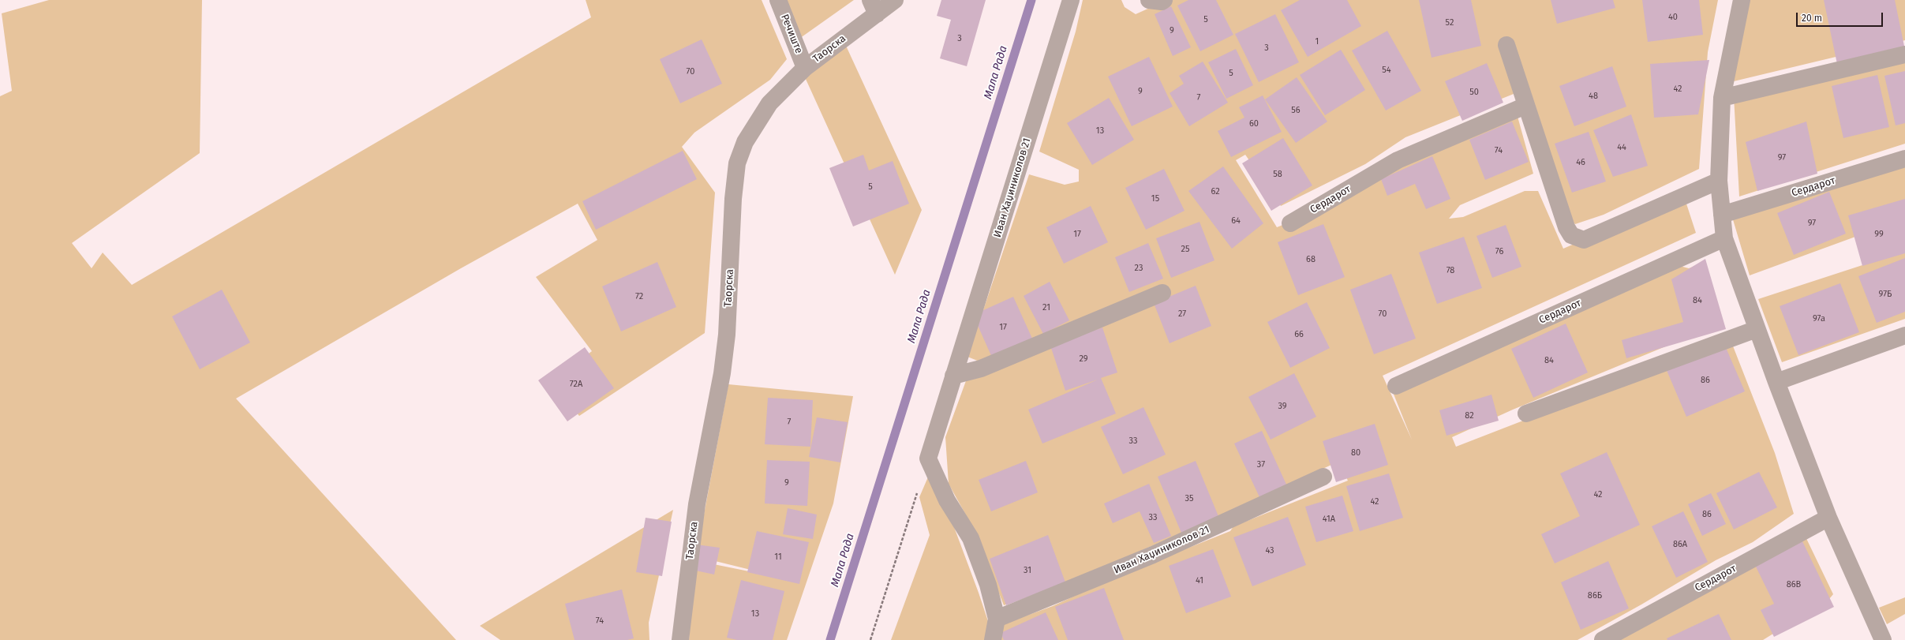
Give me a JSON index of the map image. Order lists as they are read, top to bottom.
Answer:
{
  "streets": {
    "street": [
      "Речиште",
      "Таорска",
      "Сердарот",
      "Иван Хаџиниколов 21"
    ]
  },
  "crossings": [
    ["Речиште", "Таорска"]
  ],
  "water": ["Мала Рада"],
  "house_numbers": [
    "40",
    "5",
    "52",
    "9",
    "3",
    "1",
    "3",
    "54",
    "70",
    "5",
    "42",
    "9",
    "50",
    "48",
    "7",
    "56",
    "60",
    "13",
    "44",
    "74",
    "97",
    "46",
    "58",
    "5",
    "62",
    "15",
    "64",
    "97",
    "17",
    "99",
    "25",
    "76",
    "68",
    "23",
    "78",
    "97Б",
    "72",
    "84",
    "21",
    "27",
    "70",
    "97а",
    "17",
    "66",
    "29",
    "84",
    "86",
    "72А",
    "39",
    "82",
    "7",
    "33",
    "80",
    "37",
    "9",
    "42",
    "35",
    "42",
    "86",
    "33",
    "41А",
    "86А",
    "43",
    "11",
    "31",
    "41",
    "86В",
    "86Б",
    "13",
    "74"
  ],
  "scale_bar": "20 m"
}
